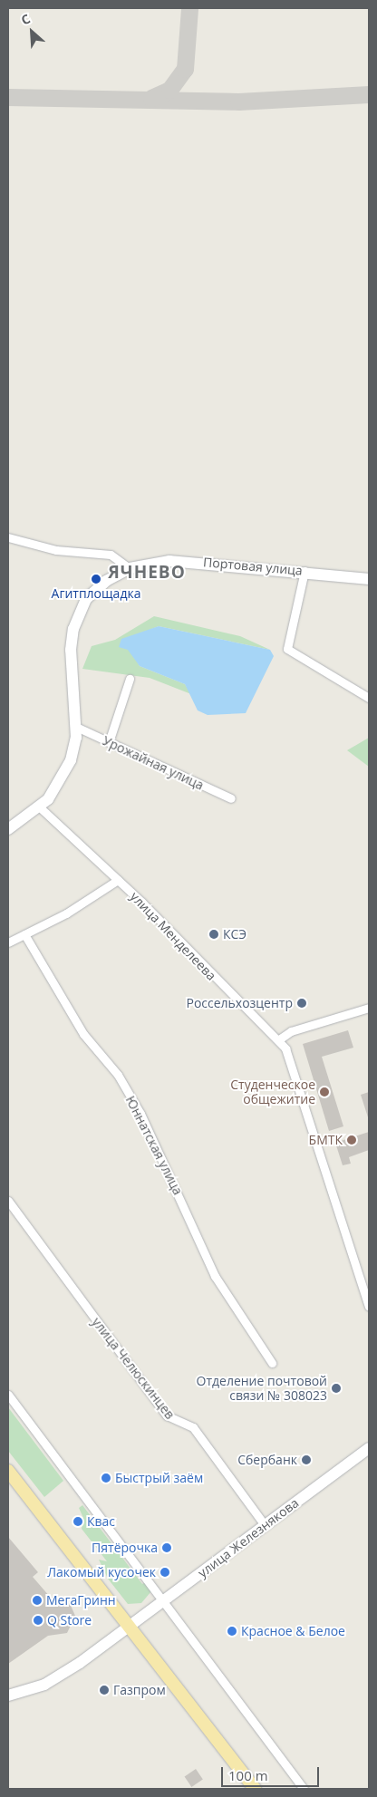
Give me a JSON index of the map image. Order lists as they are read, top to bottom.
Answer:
{
  "streets": {
    "street": [
      "Портовая улица",
      "Урожайная улица",
      "улица Менделеева",
      "Юннатская улица",
      "улица Челюскинцев",
      "улица Железнякова"
    ]
  },
  "crossings": [
    ["улица Челюскинцев", "улица Железнякова"]
  ],
  "districts": ["ЯЧНЕВО"],
  "places": [
    "Агитплощадка",
    "КСЭ",
    "Россельхозцентр",
    "Студенческое общежитие",
    "БМТК",
    "Отделение почтовой связи № 308023",
    "Сбербанк",
    "Быстрый заём",
    "Квас",
    "Пятёрочка",
    "Лакомый кусочек",
    "МегаГринн",
    "Q Store",
    "Красное & Белое",
    "Газпром"
  ],
  "scale_bar": "100 m",
  "north": "top left"
}
